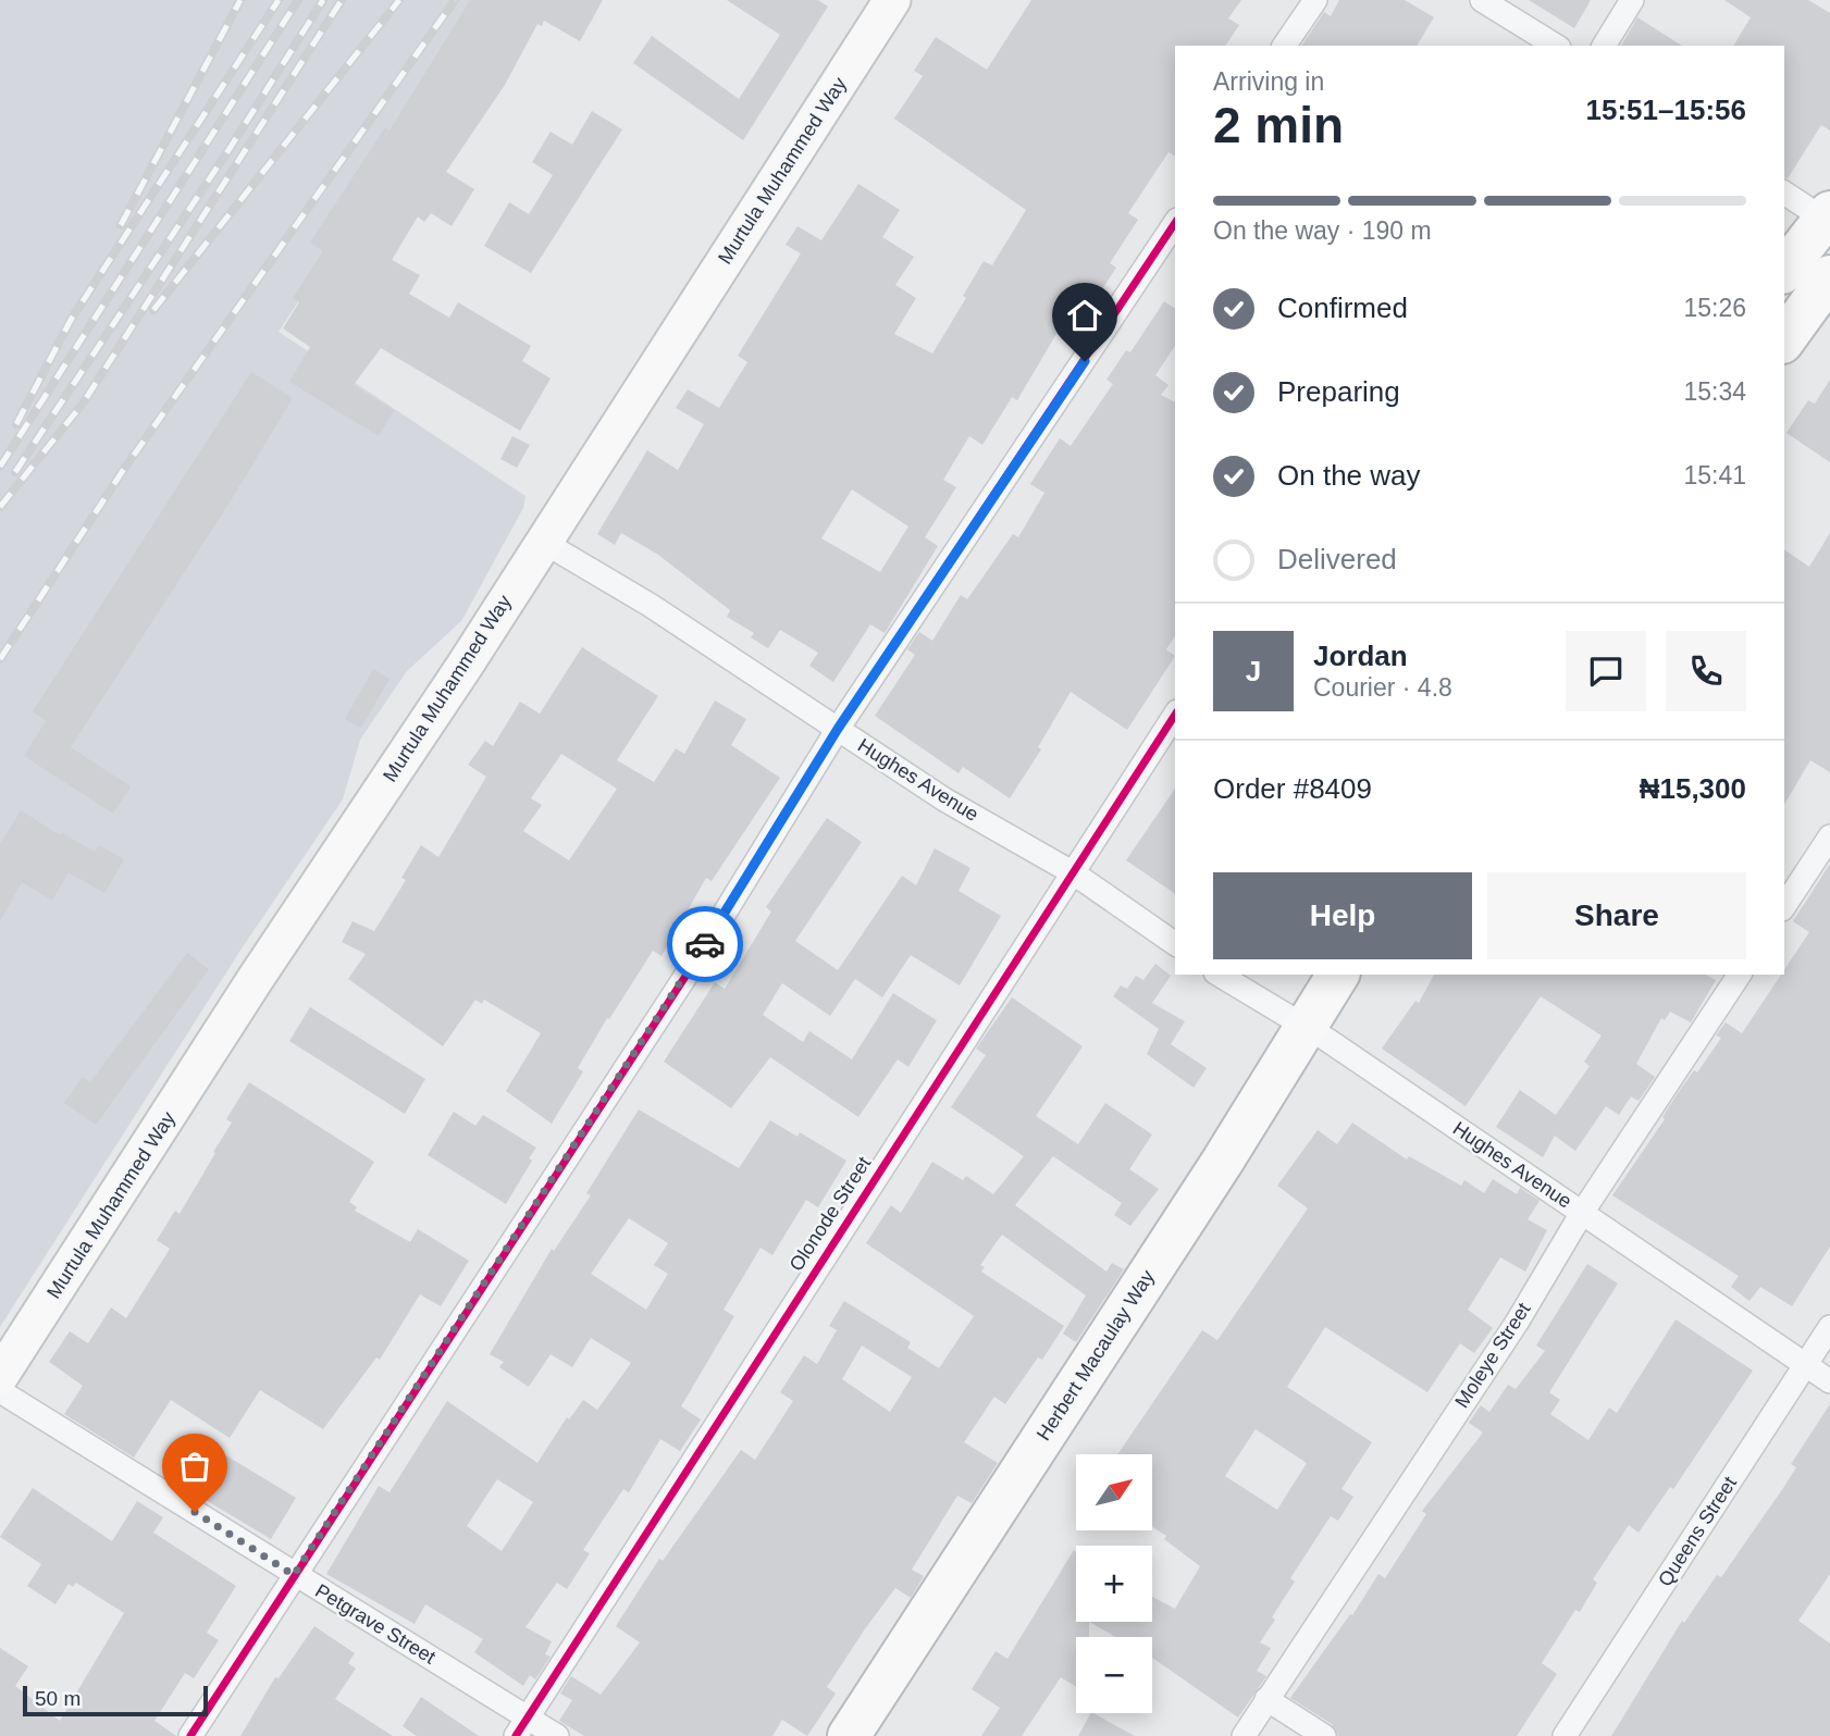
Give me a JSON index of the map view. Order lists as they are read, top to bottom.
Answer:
{
  "streets": {
    "highway": ["Herbert Macaulay Way"],
    "main road": ["Murtula Muhammed Way"],
    "street": [
      "Hughes Avenue",
      "Olonode Street",
      "Moleye Street",
      "Queens Street",
      "Petgrave Street"
    ]
  },
  "crossings": [
    ["Murtula Muhammed Way", "Hughes Avenue"],
    ["Hughes Avenue", "Olonode Street"],
    ["Hughes Avenue", "Herbert Macaulay Way"],
    ["Hughes Avenue", "Moleye Street"],
    ["Hughes Avenue", "Queens Street"],
    ["Olonode Street", "Petgrave Street"]
  ],
  "scale_bar": "50 m",
  "north": "top right",
  "page": {
    "heading": ["2 min", "Arriving in", "15:51–15:56"],
    "panel": [
      "Jordan",
      "Courier · 4.8",
      "Order #8409",
      "₦15,300"
    ],
    "bar": "On the way · 190 m",
    "list": [
      ["Confirmed", "15:26"],
      ["Preparing", "15:34"],
      ["On the way", "15:41"],
      "Delivered"
    ],
    "round": "J",
    "buttons": ["Help", "Share"],
    "map_buttons": ["+", "−"],
    "scale": "50 m"
  }
}
